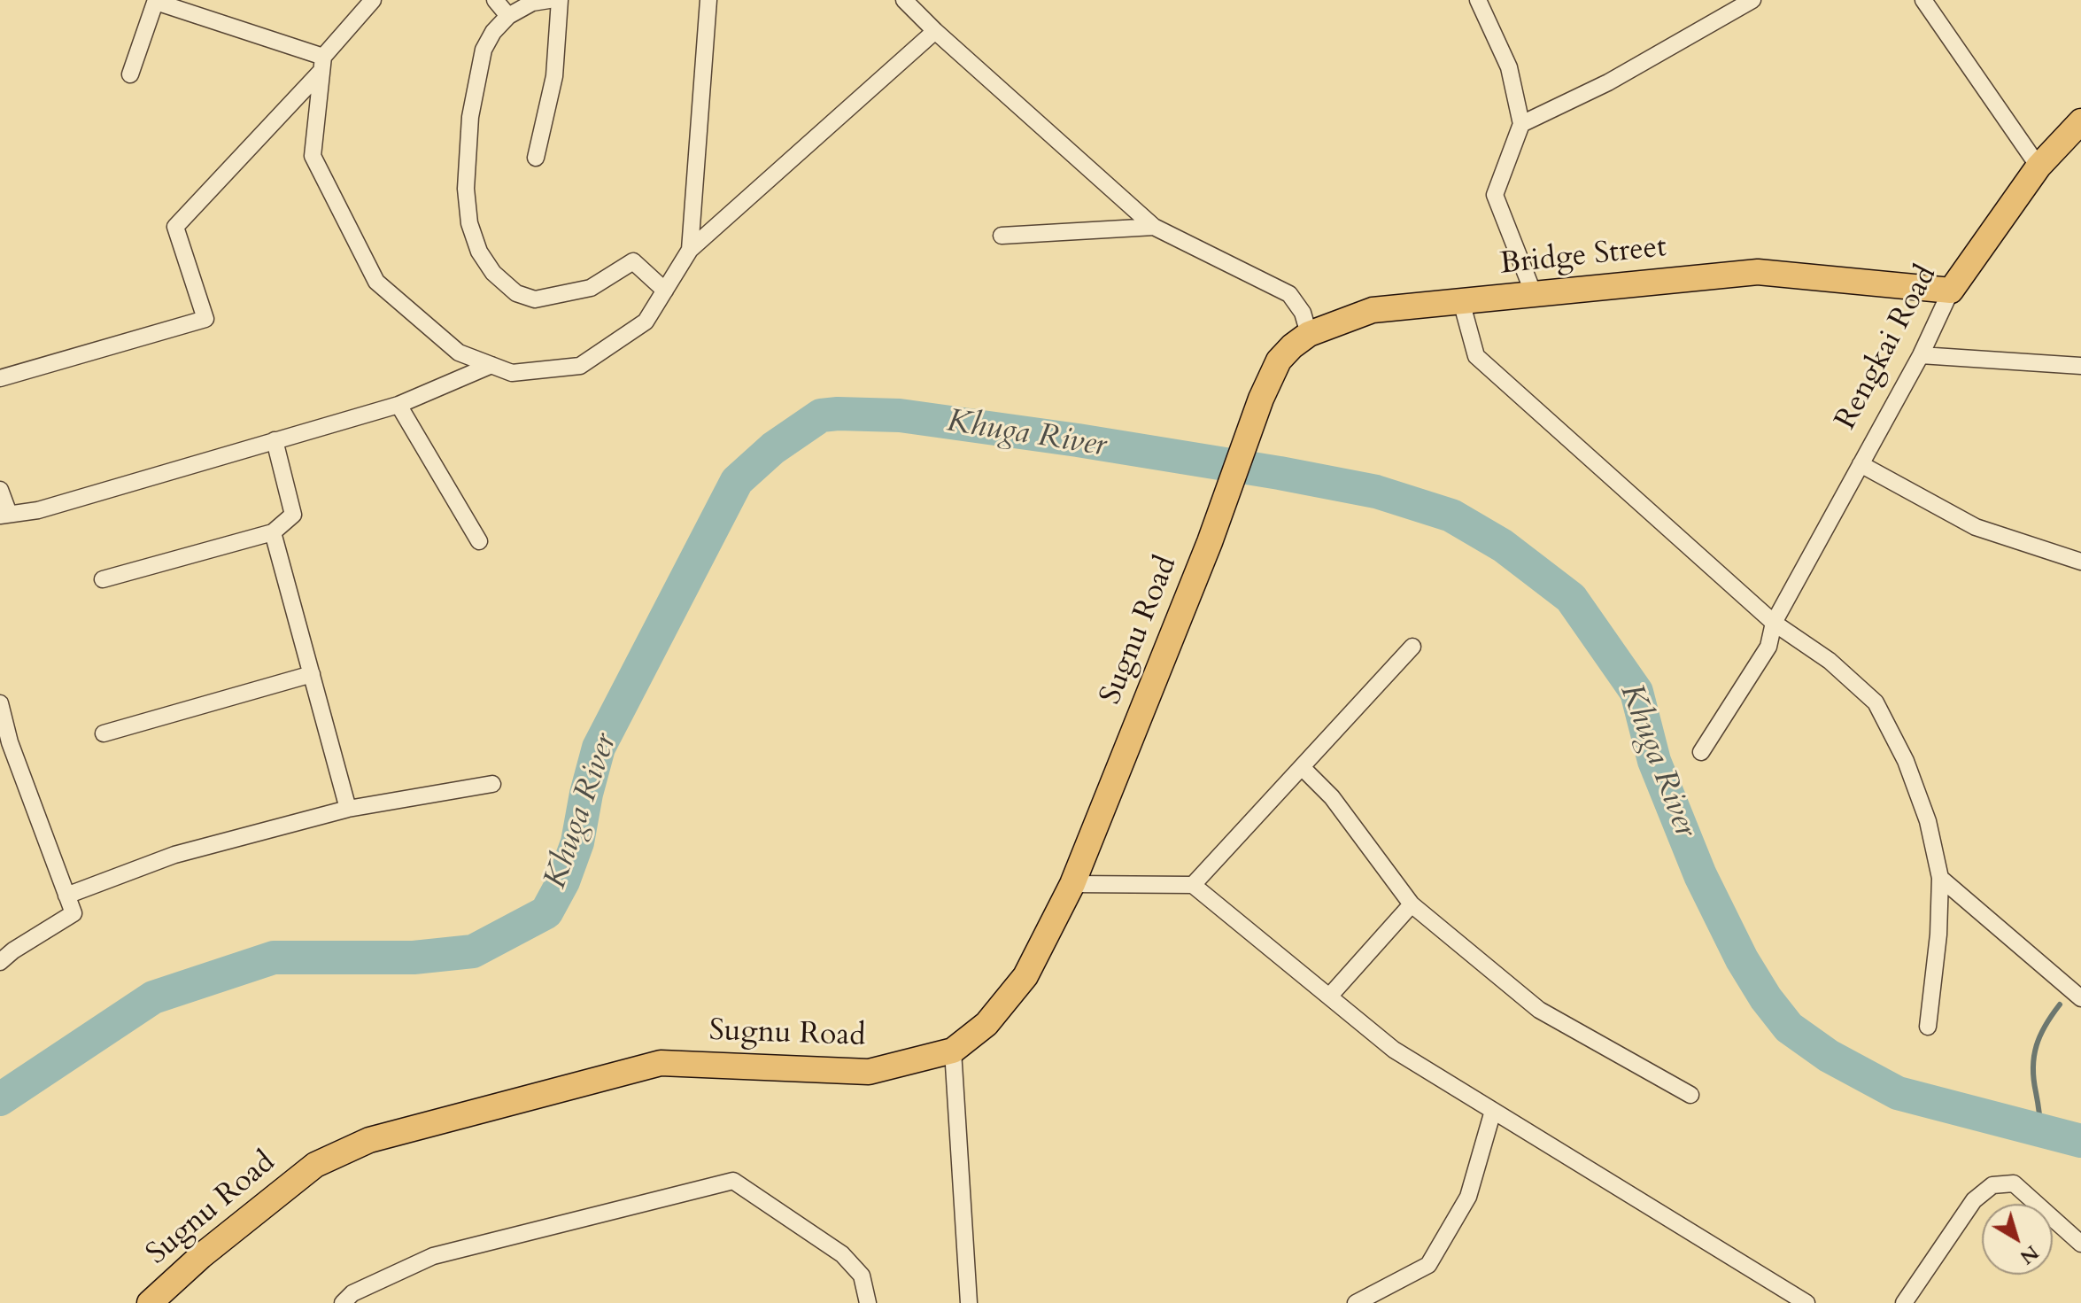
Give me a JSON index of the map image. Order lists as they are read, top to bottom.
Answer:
{
  "streets": {
    "main road": ["Bridge Street", "Rengkai Road", "Sugnu Road"]
  },
  "crossings": [
    ["Bridge Street", "Rengkai Road"],
    ["Bridge Street", "Sugnu Road"]
  ],
  "water": ["Khuga River"],
  "north": "bottom right"
}
